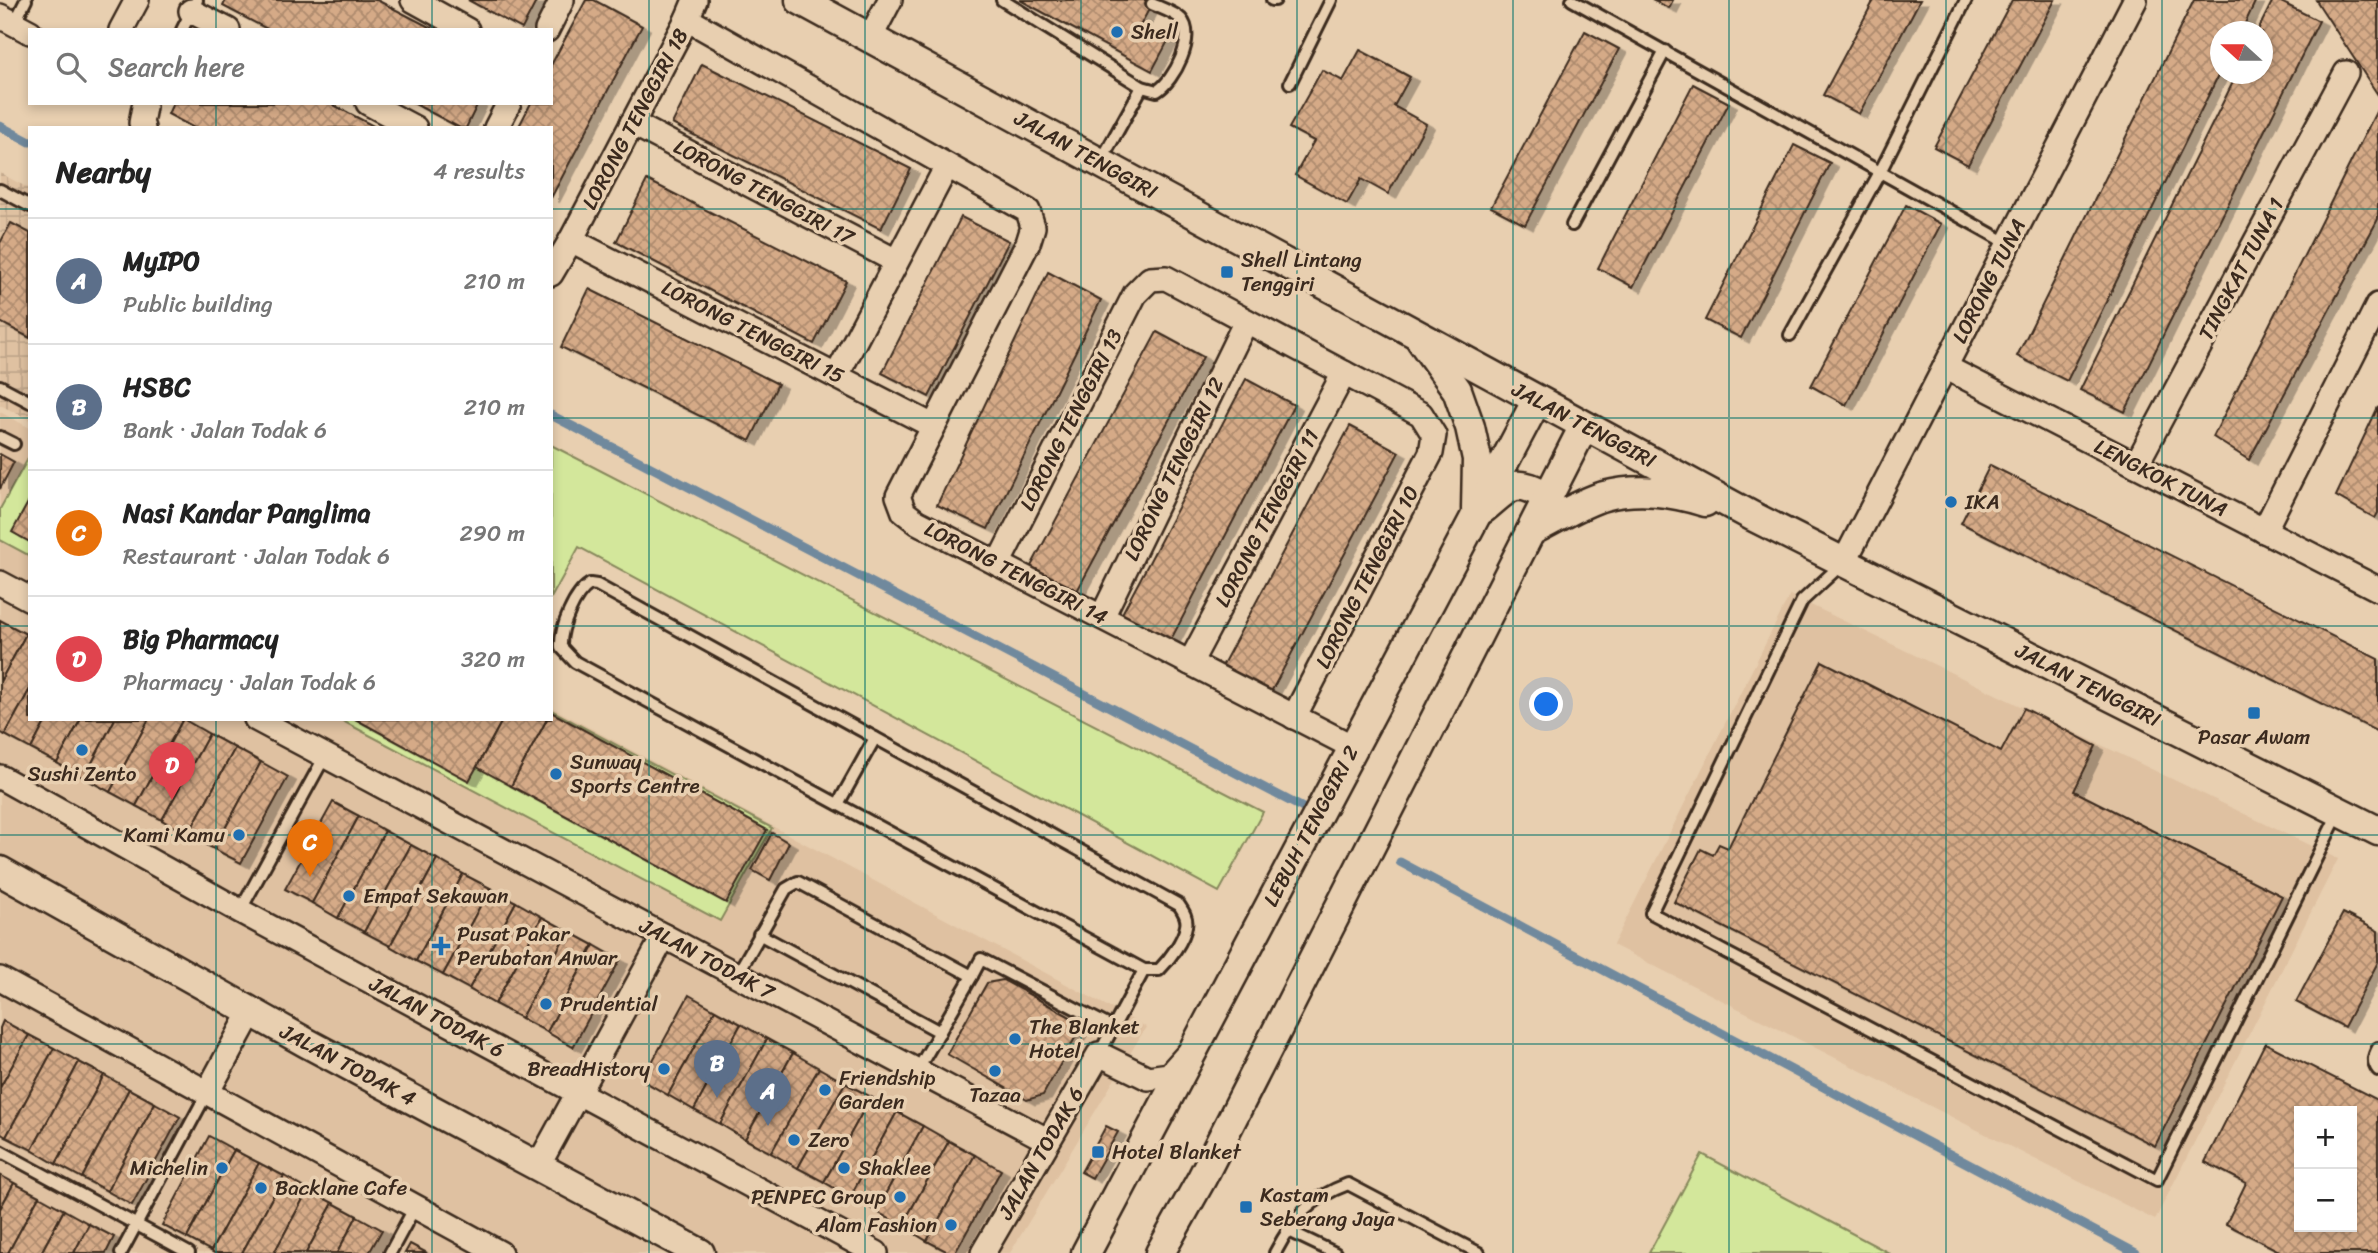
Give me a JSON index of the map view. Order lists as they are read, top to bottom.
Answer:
{
  "streets": {
    "street": [
      "LORONG TENGGIRI 18",
      "JALAN TENGGIRI",
      "LORONG TENGGIRI 17",
      "TINGKAT TUNA 1",
      "LORONG TUNA",
      "LORONG TENGGIRI 15",
      "LORONG TENGGIRI 13",
      "LORONG TENGGIRI 12",
      "LENGKOK TUNA",
      "LORONG TENGGIRI 11",
      "LORONG TENGGIRI 14",
      "LORONG TENGGIRI 10",
      "LEBUH TENGGIRI 2",
      "JALAN TODAK 7",
      "JALAN TODAK 6",
      "JALAN TODAK 4"
    ]
  },
  "crossings": [
    ["LORONG TENGGIRI 18", "LORONG TENGGIRI 17"],
    ["LORONG TENGGIRI 18", "LORONG TENGGIRI 15"],
    ["JALAN TENGGIRI", "LORONG TUNA"],
    ["JALAN TENGGIRI", "LEBUH TENGGIRI 2"],
    ["TINGKAT TUNA 1", "LENGKOK TUNA"],
    ["LORONG TUNA", "LENGKOK TUNA"],
    ["LORONG TENGGIRI 15", "LORONG TENGGIRI 14"],
    ["LORONG TENGGIRI 13", "LORONG TENGGIRI 12"],
    ["LORONG TENGGIRI 13", "LORONG TENGGIRI 14"],
    ["LORONG TENGGIRI 12", "LORONG TENGGIRI 14"],
    ["LORONG TENGGIRI 11", "LORONG TENGGIRI 14"],
    ["LORONG TENGGIRI 11", "LORONG TENGGIRI 10"],
    ["LORONG TENGGIRI 14", "LORONG TENGGIRI 10"],
    ["LORONG TENGGIRI 14", "LEBUH TENGGIRI 2"],
    ["JALAN TODAK 7", "JALAN TODAK 6"]
  ],
  "places": {
    "other": [
      "Shell",
      "IKA",
      "Sushi Zento",
      "Sunway Sports Centre",
      "Kami Kamu",
      "Empat Sekawan",
      "Prudential",
      "The Blanket Hotel",
      "BreadHistory",
      "Tazaa",
      "Friendship Garden",
      "Zero",
      "Michelin",
      "Shaklee",
      "Backlane Cafe",
      "PENPEC Group",
      "Alam Fashion"
    ],
    "transit": [
      "Shell Lintang Tenggiri",
      "Pasar Awam",
      "Hotel Blanket",
      "Kastam Seberang Jaya"
    ],
    "health": ["Pusat Pakar Perubatan Anwar"]
  },
  "north": "left",
  "page": {
    "search": "Search here",
    "heading": ["Nearby", "4 results"],
    "list": [
      {
        "mark": "A",
        "name": "MyIPO",
        "note": "Public building",
        "value": "210 m"
      },
      {
        "mark": "B",
        "name": "HSBC",
        "note": "Bank · Jalan Todak 6",
        "value": "210 m"
      },
      {
        "mark": "C",
        "name": "Nasi Kandar Panglima",
        "note": "Restaurant · Jalan Todak 6",
        "value": "290 m"
      },
      {
        "mark": "D",
        "name": "Big Pharmacy",
        "note": "Pharmacy · Jalan Todak 6",
        "value": "320 m"
      }
    ],
    "pins": [
      "D",
      "C",
      "B",
      "A"
    ],
    "map_buttons": ["+", "−"]
  }
}
